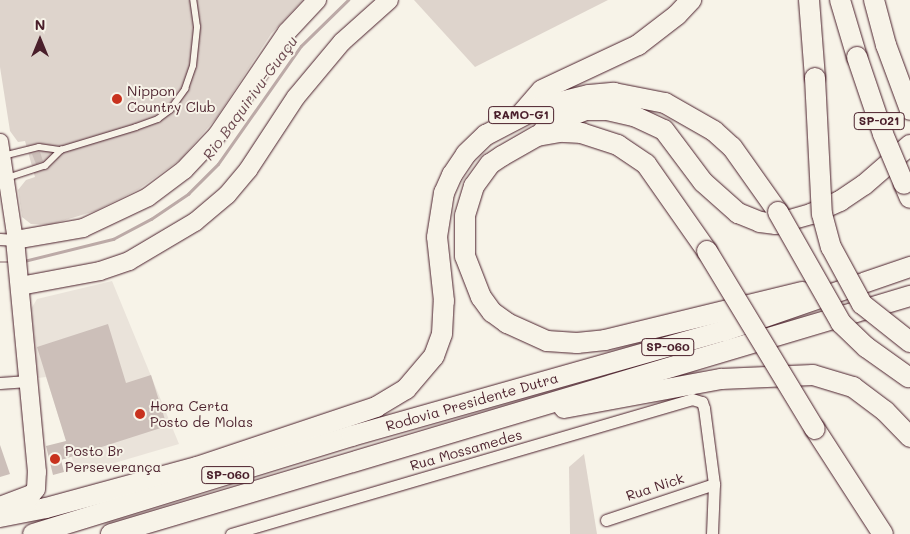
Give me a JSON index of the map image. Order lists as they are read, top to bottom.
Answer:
{
  "streets": {
    "highway": [
      "RAMO-G1",
      "SP-021",
      "SP-060",
      "Rodovia Presidente Dutra"
    ],
    "street": ["Rua Mossamedes", "Rua Nick"]
  },
  "crossings": [
    ["Rua Mossamedes", "Rua Nick"]
  ],
  "water": ["Rio Baquirivu-Guaçu"],
  "places": ["Nippon Country Club", "Hora Certa Posto de Molas", "Posto Br Perseverança"],
  "north": "top"
}
